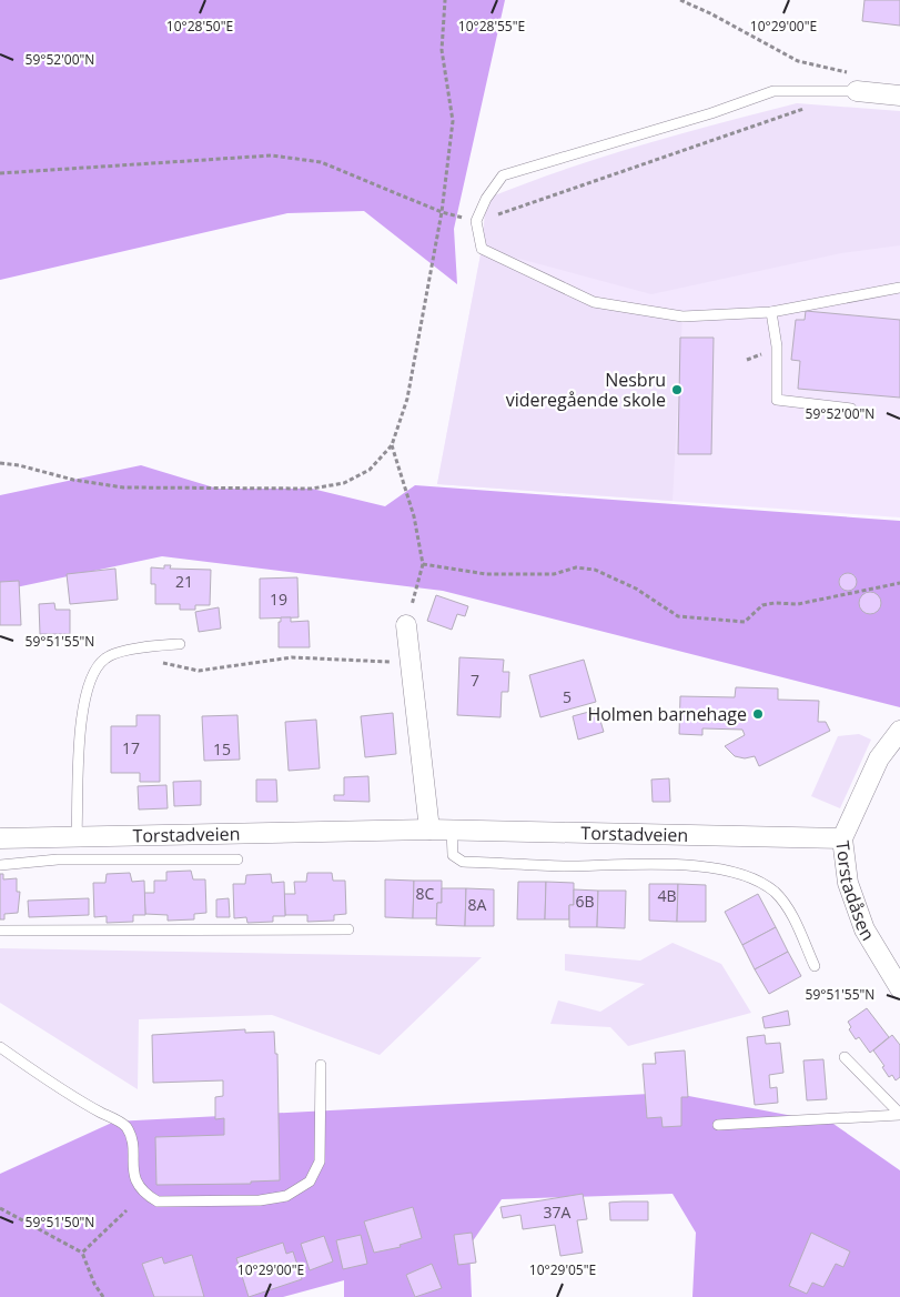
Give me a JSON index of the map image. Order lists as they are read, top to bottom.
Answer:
{
  "streets": {
    "street": ["Torstadveien", "Torstadåsen"]
  },
  "crossings": [
    ["Torstadveien", "Torstadåsen"]
  ],
  "places": ["Nesbru videregående skole", "Holmen barnehage"],
  "house_numbers": [
    "21",
    "19",
    "7",
    "5",
    "17",
    "15",
    "8C",
    "4B",
    "6B",
    "8A",
    "37A"
  ],
  "coordinates": [
    "10°28'50\"E",
    "10°28'55\"E",
    "10°29'00\"E",
    "59°52'00\"N",
    "59°51'55\"N",
    "59°51'50\"N",
    "10°29'05\"E"
  ]
}
